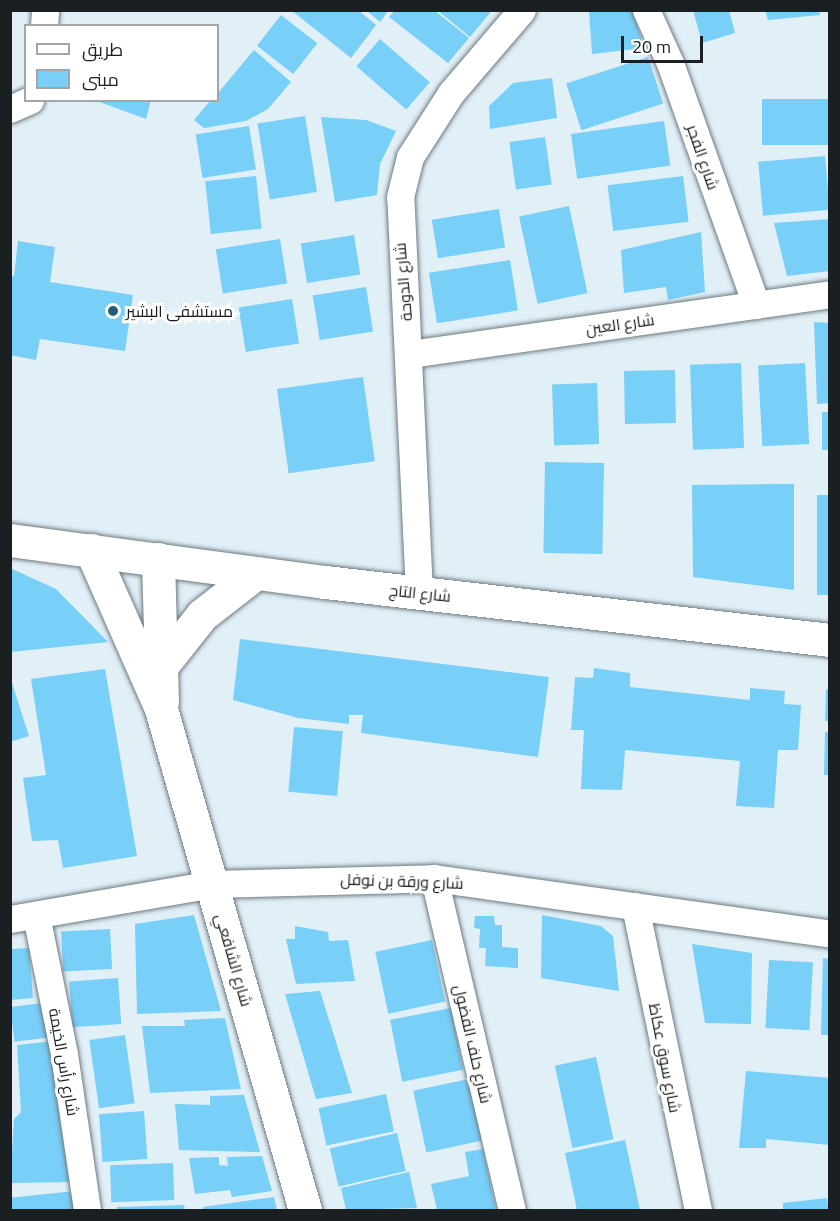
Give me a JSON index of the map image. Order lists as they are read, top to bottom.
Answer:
{
  "streets": {
    "street": [
      "شارع الفجر",
      "شارع الدوحة",
      "شارع العين",
      "شارع التاج",
      "شارع ورقة بن نوفل",
      "شارع الشافعي",
      "شارع حلف الفضول",
      "شارع سوق عكاظ",
      "شارع رأس الخيمة"
    ]
  },
  "crossings": [
    ["شارع الفجر", "شارع العين"],
    ["شارع الدوحة", "شارع العين"],
    ["شارع الدوحة", "شارع التاج"],
    ["شارع التاج", "شارع الشافعي"],
    ["شارع ورقة بن نوفل", "شارع الشافعي"],
    ["شارع ورقة بن نوفل", "شارع حلف الفضول"],
    ["شارع ورقة بن نوفل", "شارع سوق عكاظ"],
    ["شارع ورقة بن نوفل", "شارع رأس الخيمة"]
  ],
  "places": ["مستشفى البشير"],
  "legend": ["طريق", "مبنى"],
  "scale_bar": "20 m"
}
